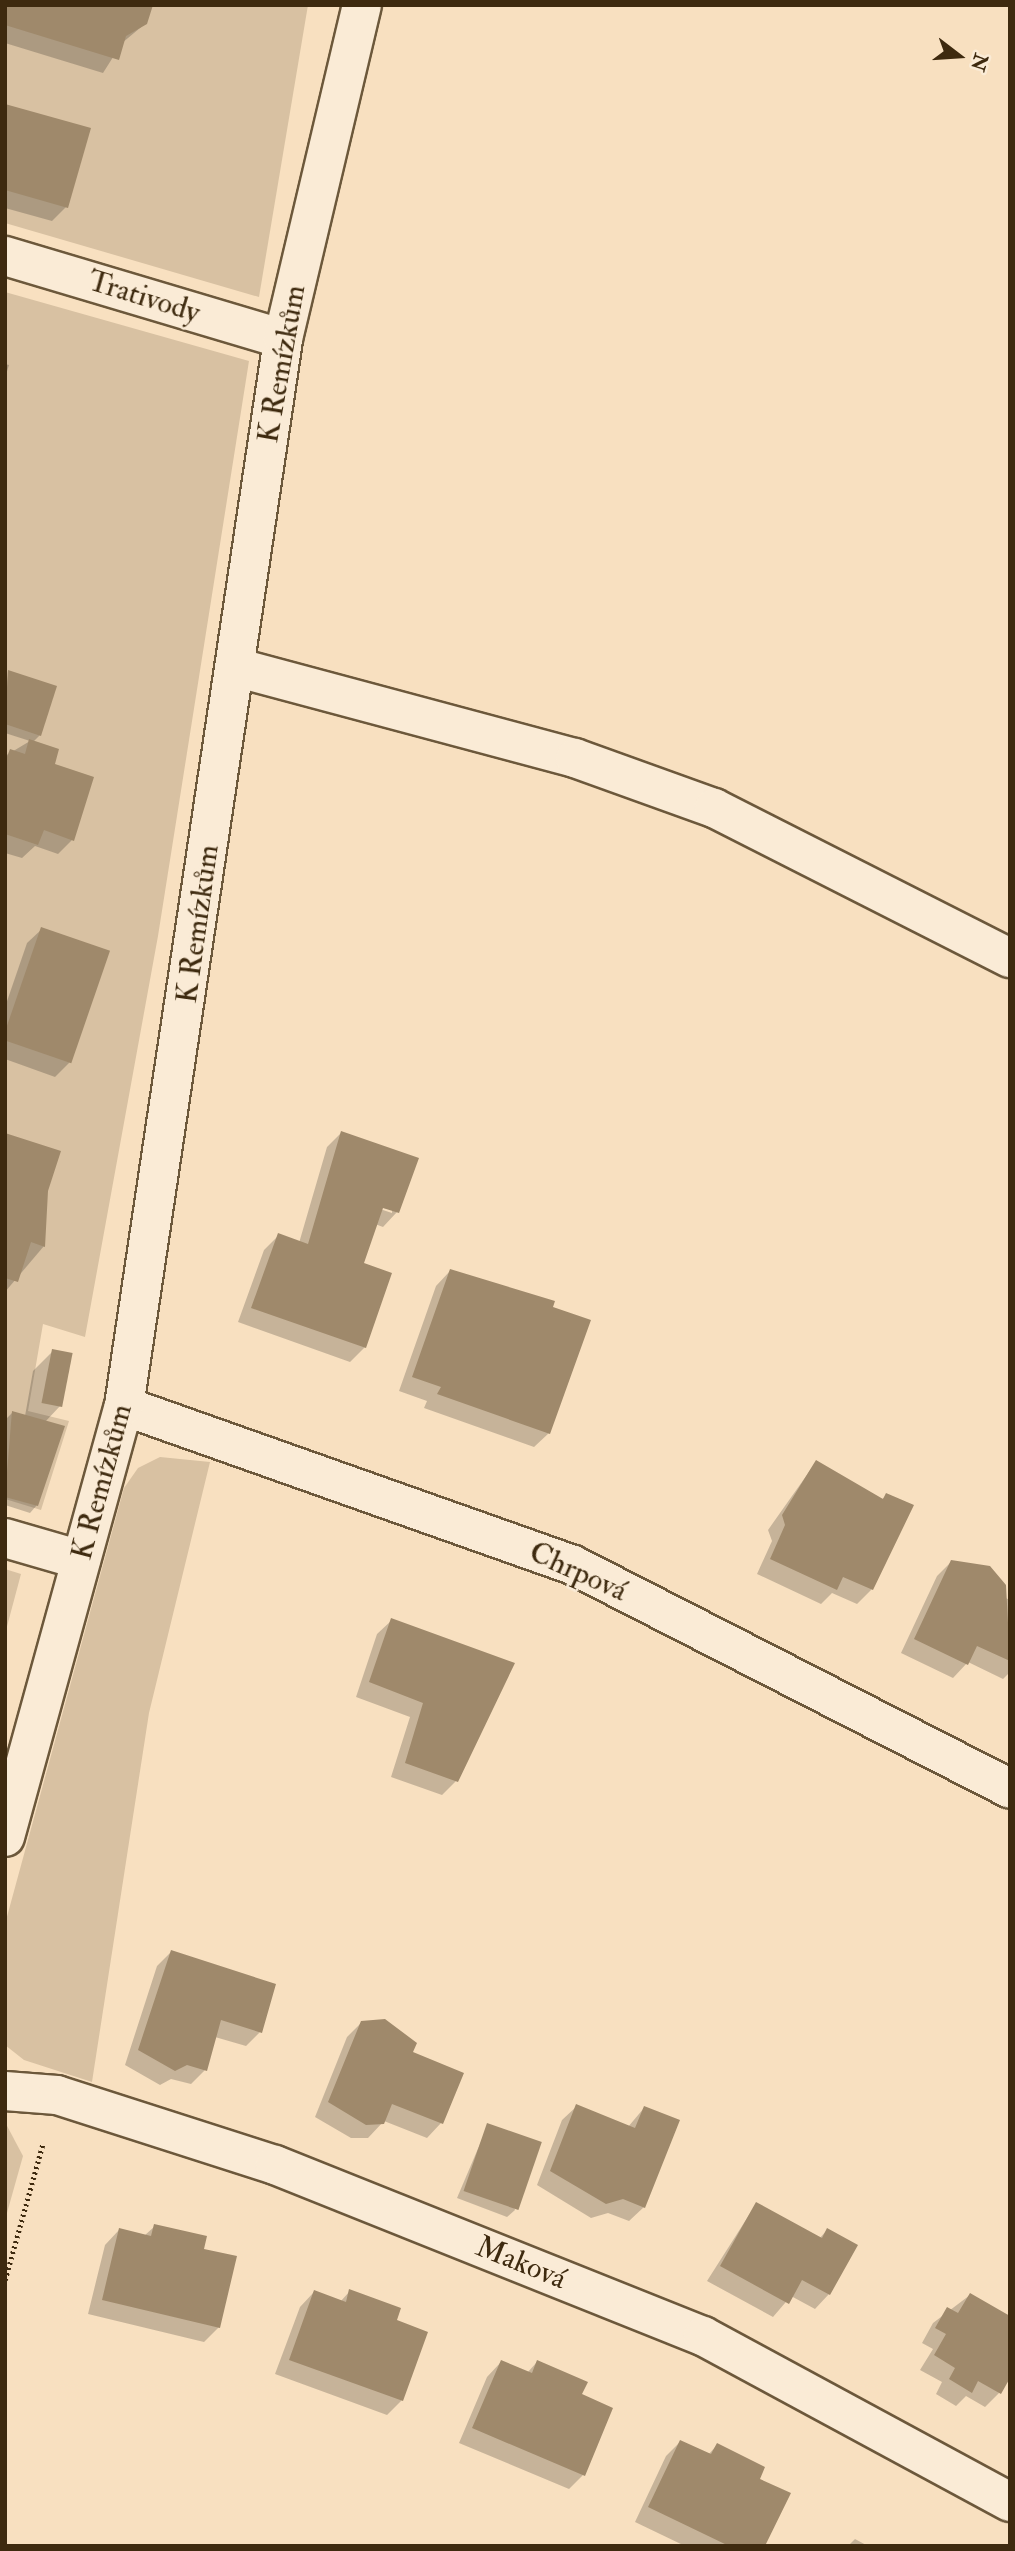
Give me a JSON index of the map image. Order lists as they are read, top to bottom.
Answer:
{
  "streets": {
    "street": [
      "Trativody",
      "K Remízkům",
      "Chrpová",
      "Maková"
    ]
  },
  "crossings": [
    ["Trativody", "K Remízkům"],
    ["K Remízkům", "Chrpová"]
  ],
  "north": "right"
}
